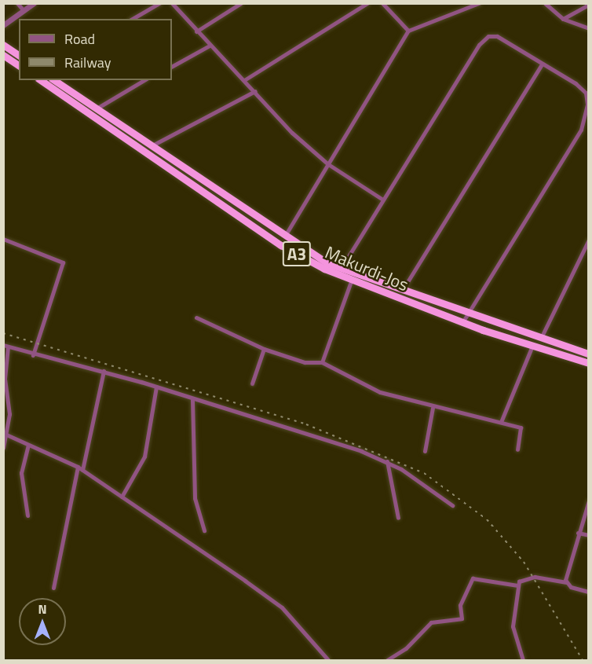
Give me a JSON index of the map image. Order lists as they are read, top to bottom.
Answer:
{
  "streets": {
    "highway": ["A3", "Makurdi-Jos"]
  },
  "legend": ["Road", "Railway"],
  "north": "top"
}
